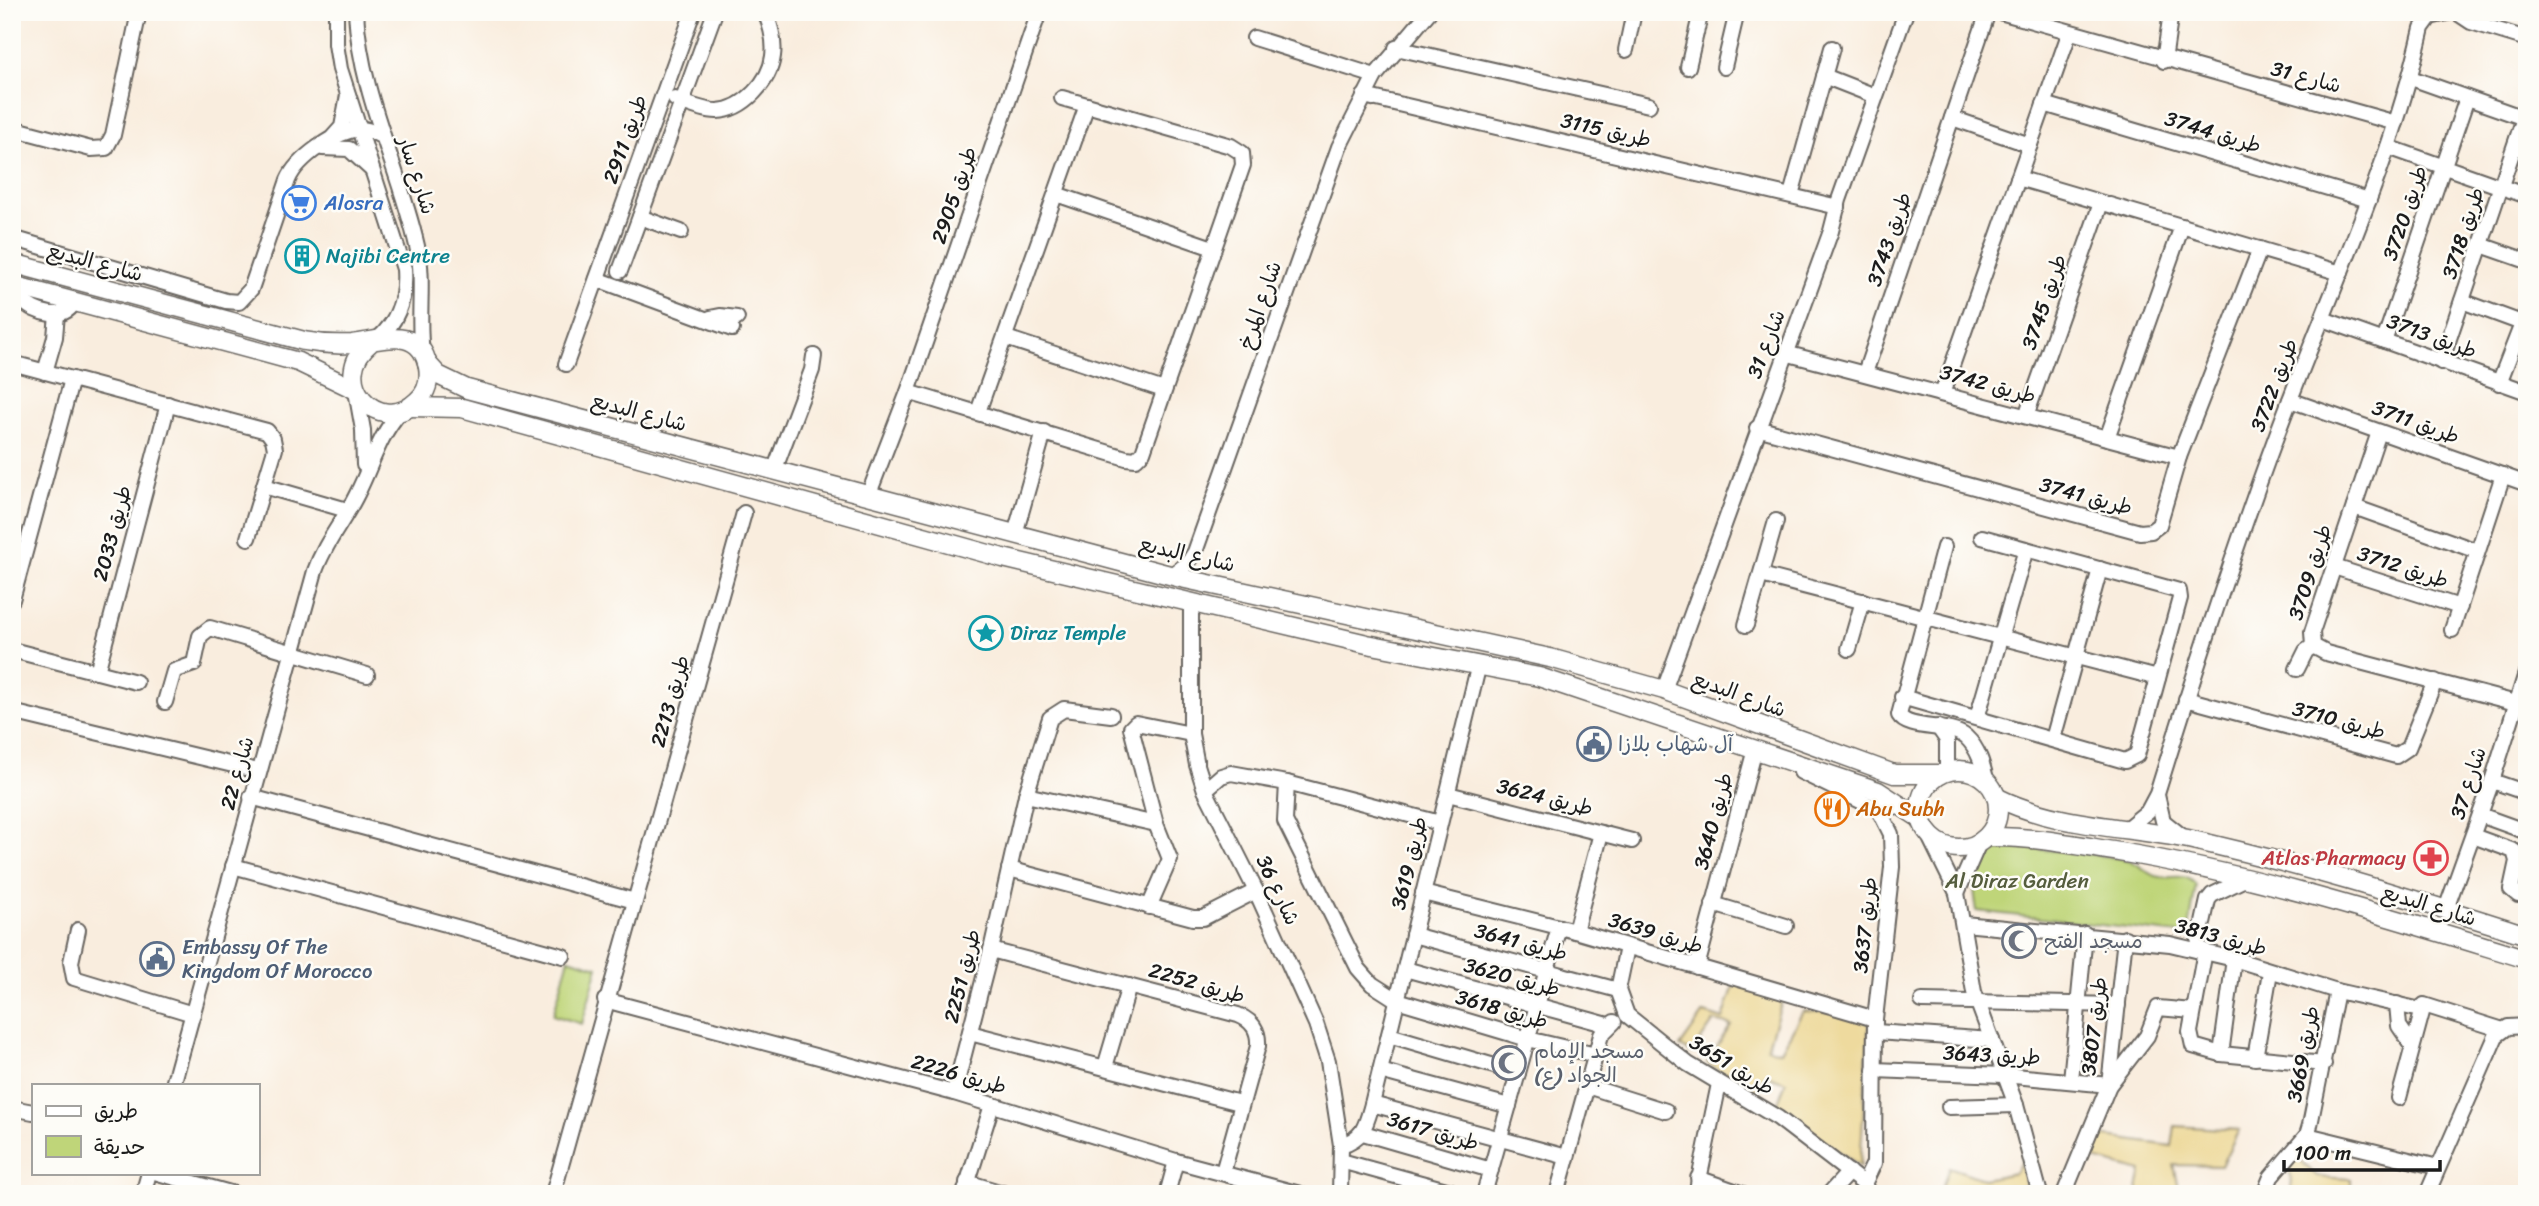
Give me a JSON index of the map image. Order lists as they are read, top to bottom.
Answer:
{
  "streets": {
    "main road": ["شارع البديع"],
    "street": [
      "شارع 31",
      "طريق 3115",
      "طريق 3744",
      "طريق 2911",
      "شارع سار",
      "طريق 2905",
      "طريق 3720",
      "طريق 3718",
      "طريق 3743",
      "طريق 3745",
      "شارع المرخ",
      "طريق 3713",
      "طريق 3742",
      "طريق 3722",
      "طريق 3711",
      "طريق 3741",
      "طريق 2033",
      "طريق 3712",
      "طريق 3709",
      "طريق 2213",
      "طريق 3710",
      "شارع 22",
      "شارع 37",
      "طريق 3624",
      "طريق 3640",
      "طريق 3619",
      "شارع 36",
      "طريق 3637",
      "طريق 3639",
      "طريق 3813",
      "طريق 3641",
      "طريق 2251",
      "طريق 3620",
      "طريق 2252",
      "طريق 3618",
      "طريق 3807",
      "طريق 3669",
      "طريق 3643",
      "طريق 3651",
      "طريق 2226",
      "طريق 3617"
    ]
  },
  "crossings": [
    ["شارع 31", "طريق 3115"],
    ["شارع 31", "شارع البديع"],
    ["شارع 31", "طريق 3742"],
    ["شارع 31", "طريق 3722"],
    ["شارع 31", "طريق 3741"],
    ["طريق 3115", "شارع المرخ"],
    ["طريق 3744", "طريق 3722"],
    ["شارع سار", "شارع البديع"],
    ["شارع سار", "شارع 22"],
    ["طريق 2905", "شارع البديع"],
    ["طريق 3720", "طريق 3713"],
    ["طريق 3718", "طريق 3713"],
    ["طريق 3743", "طريق 3742"],
    ["شارع البديع", "شارع المرخ"],
    ["شارع البديع", "طريق 3722"],
    ["شارع البديع", "شارع 22"],
    ["شارع البديع", "شارع 37"],
    ["شارع البديع", "طريق 3640"],
    ["شارع البديع", "طريق 3619"],
    ["شارع البديع", "شارع 36"],
    ["شارع البديع", "طريق 3637"],
    ["طريق 3745", "طريق 3742"],
    ["طريق 3713", "طريق 3722"],
    ["طريق 3742", "طريق 3741"],
    ["طريق 3722", "طريق 3711"],
    ["طريق 3722", "طريق 3710"],
    ["طريق 3711", "طريق 3712"],
    ["طريق 3711", "طريق 3709"],
    ["طريق 3712", "طريق 3709"],
    ["طريق 3709", "طريق 3710"],
    ["طريق 3709", "شارع 37"],
    ["طريق 2213", "طريق 2226"],
    ["طريق 3624", "طريق 3619"],
    ["طريق 3640", "طريق 3637"],
    ["طريق 3640", "طريق 3639"],
    ["طريق 3619", "طريق 3639"],
    ["طريق 3619", "طريق 3641"],
    ["طريق 3619", "طريق 3620"],
    ["طريق 3619", "طريق 3618"],
    ["طريق 3619", "طريق 3617"],
    ["طريق 3637", "طريق 3639"],
    ["طريق 3637", "طريق 3643"],
    ["طريق 3637", "طريق 3651"],
    ["طريق 3639", "طريق 3617"],
    ["طريق 3813", "طريق 3807"],
    ["طريق 3813", "طريق 3669"],
    ["طريق 3641", "طريق 3617"],
    ["طريق 2251", "طريق 2252"],
    ["طريق 2251", "طريق 2226"],
    ["طريق 3620", "طريق 3617"],
    ["طريق 2252", "طريق 2226"],
    ["طريق 3618", "طريق 3617"],
    ["طريق 3807", "طريق 3643"]
  ],
  "parks": ["Al Diraz Garden"],
  "places": {
    "supermarket": ["Alosra"],
    "building": ["Najibi Centre"],
    "place": ["Diraz Temple"],
    "public building": ["آل شهاب بلازا", "Embassy Of The Kingdom Of Morocco"],
    "restaurant": ["Abu Subh"],
    "pharmacy": ["Atlas Pharmacy"],
    "mosque": ["مسجد الفتح", "مسجد الإمام الجواد (ع)"]
  },
  "legend": ["طريق", "حديقة"],
  "scale_bar": "100 m"
}
